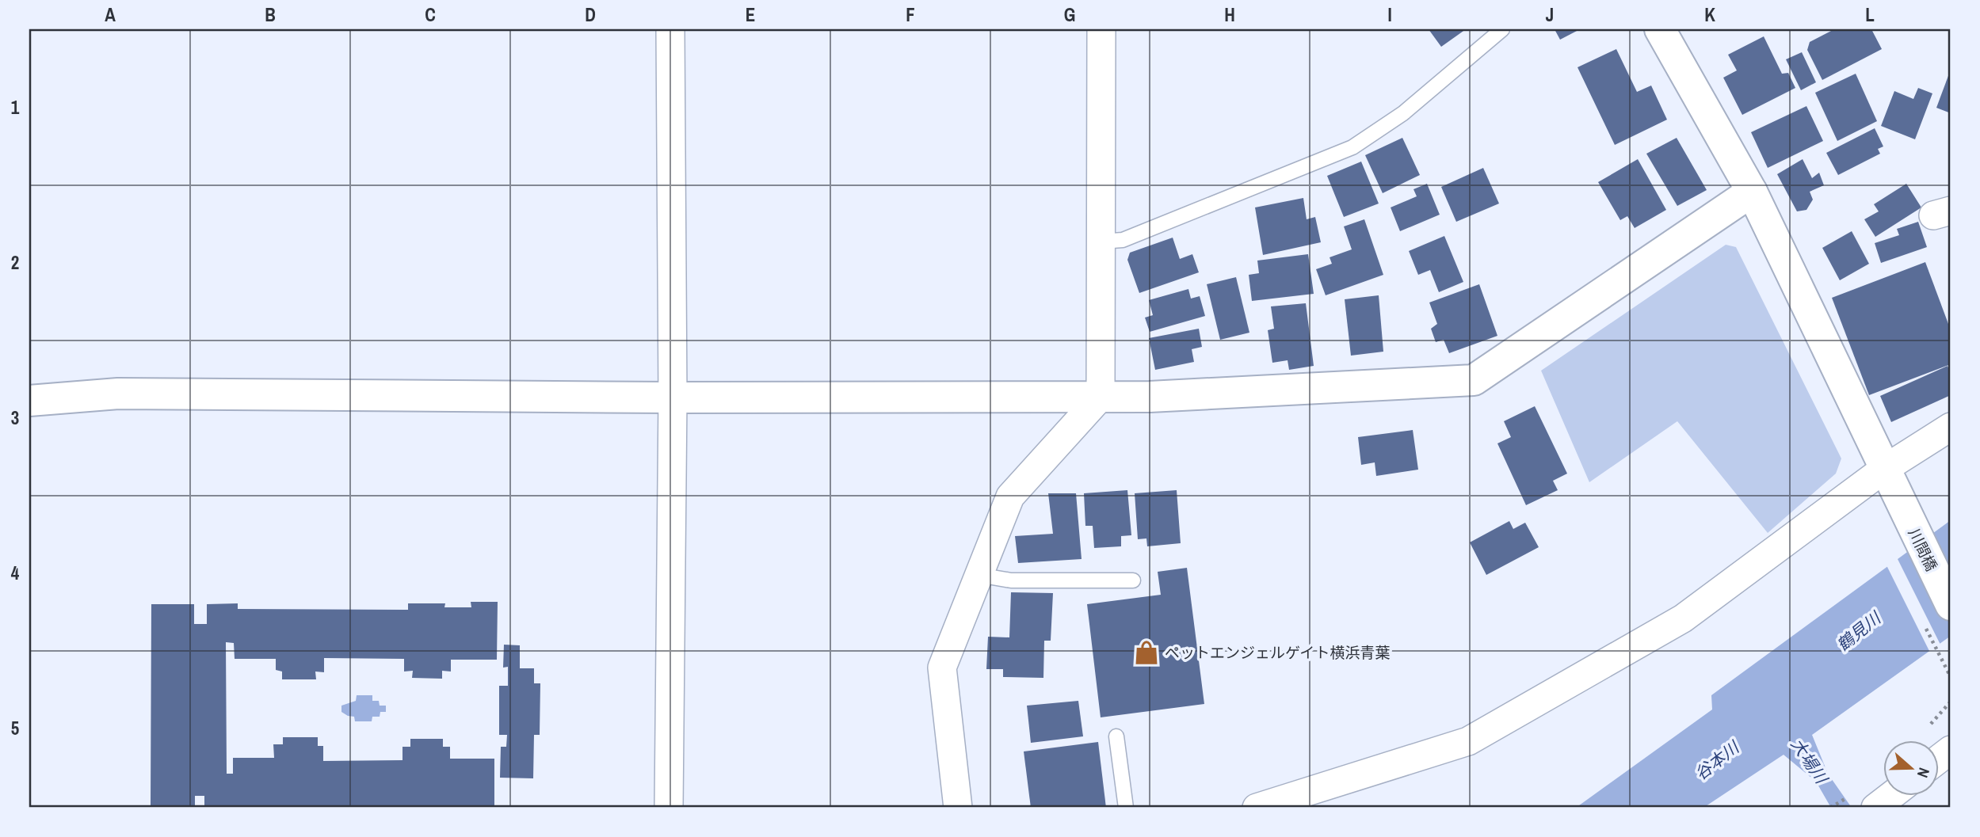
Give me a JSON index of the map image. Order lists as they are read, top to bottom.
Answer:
{
  "streets": {
    "street": ["川間橋"]
  },
  "water": ["鶴見川", "谷本川", "大場川"],
  "places": {
    "shop": ["ペットエンジェルゲイト横浜青葉"]
  },
  "north": "right",
  "grid": {
    "columns": [
      "A",
      "B",
      "C",
      "D",
      "E",
      "F",
      "G",
      "H",
      "I",
      "J",
      "K",
      "L"
    ],
    "rows": [
      "1",
      "2",
      "3",
      "4",
      "5"
    ]
  }
}
